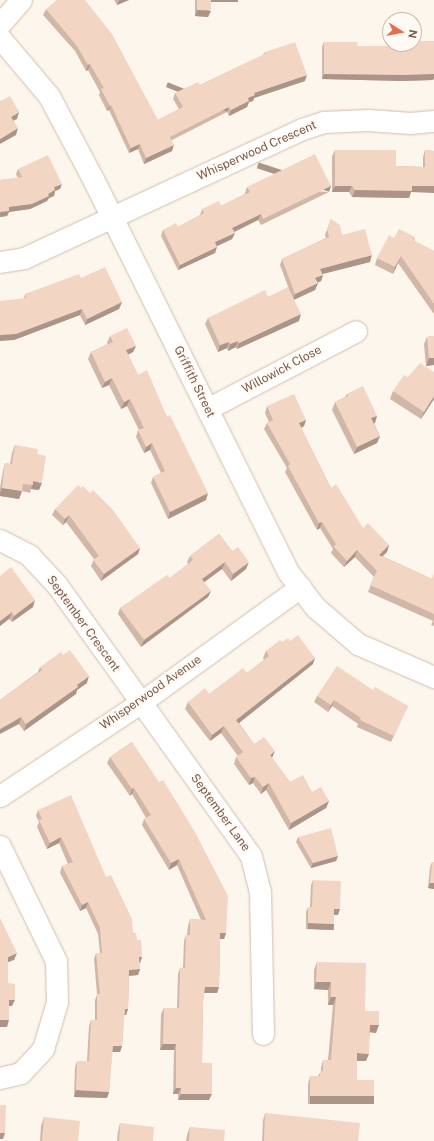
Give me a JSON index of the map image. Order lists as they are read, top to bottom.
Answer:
{
  "streets": {
    "street": [
      "Whisperwood Crescent",
      "Willowick Close",
      "Griffith Street",
      "September Crescent",
      "Whisperwood Avenue",
      "September Lane"
    ]
  },
  "crossings": [
    ["Whisperwood Crescent", "Griffith Street"],
    ["Willowick Close", "Griffith Street"],
    ["Griffith Street", "Whisperwood Avenue"],
    ["September Crescent", "Whisperwood Avenue"],
    ["September Crescent", "September Lane"],
    ["Whisperwood Avenue", "September Lane"]
  ],
  "north": "right"
}
